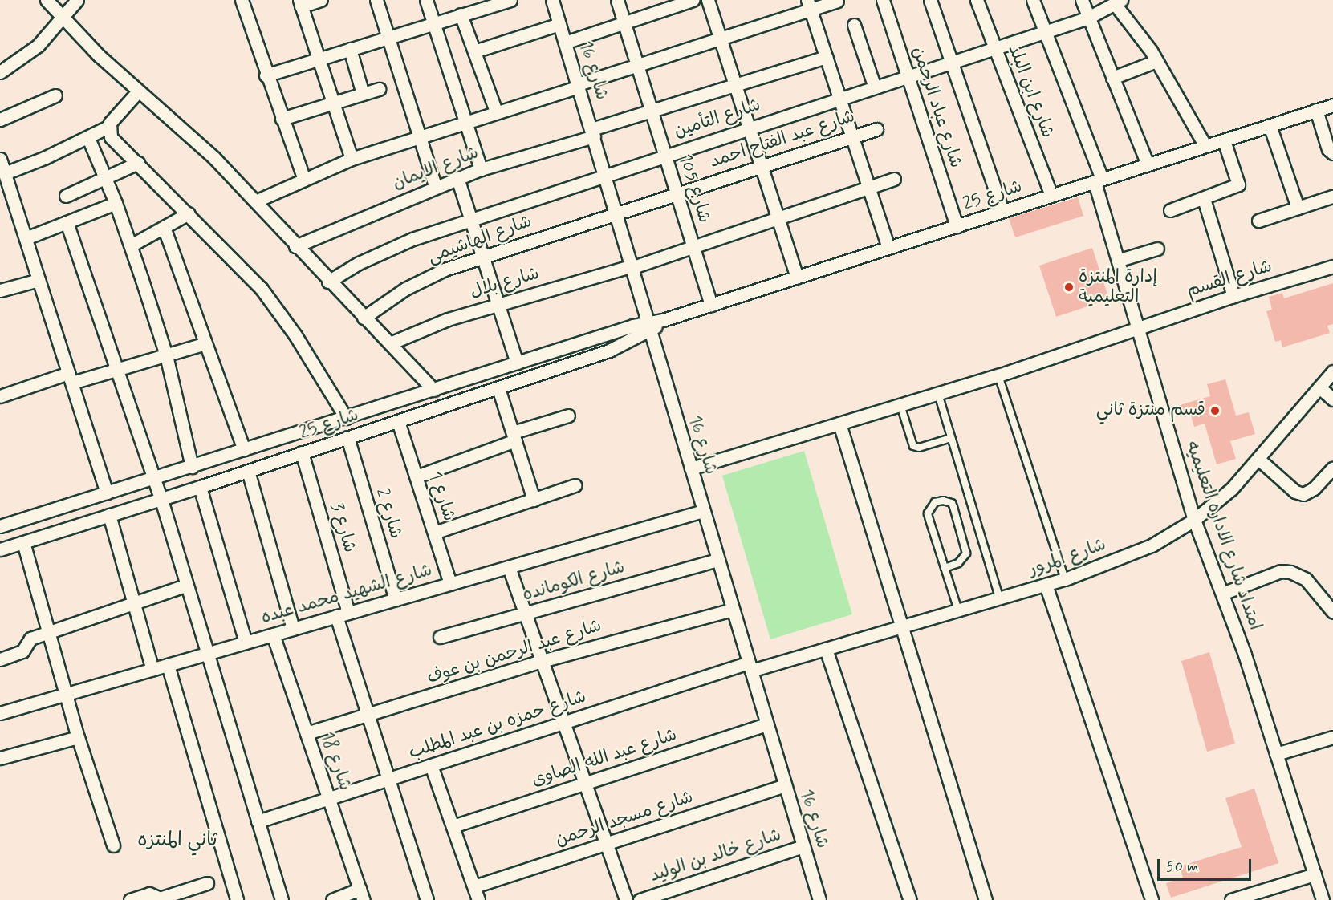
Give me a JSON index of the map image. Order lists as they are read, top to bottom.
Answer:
{
  "streets": {
    "street": [
      "شارع 16",
      "شارع ابن البلد",
      "شارع عباد الرحمن",
      "شارع التأمين",
      "شارع عبد الفتاح احمد",
      "شارع الايمان",
      "شارع 105",
      "شارع 25",
      "شارع الهاشيمى",
      "شارع القسم",
      "شارع بلال",
      "شارع 1",
      "شارع 2",
      "شارع 3",
      "امتداد شارع الاداره التعليميه",
      "شارع المرور",
      "شارع الكومانده",
      "شارع الشهيد محمد عبده",
      "شارع عبد الرحمن بن عوف",
      "شارع حمزه بن عبد المطلب",
      "شارع عبد الله الصاوى",
      "شارع 18",
      "شارع مسجد الرحمن",
      "شارع خالد بن الوليد"
    ]
  },
  "crossings": [
    ["شارع 16", "شارع التأمين"],
    ["شارع 16", "شارع عبد الفتاح احمد"],
    ["شارع 16", "شارع الايمان"],
    ["شارع 16", "شارع 25"],
    ["شارع 16", "شارع الهاشيمى"],
    ["شارع 16", "شارع القسم"],
    ["شارع 16", "شارع بلال"],
    ["شارع 16", "شارع المرور"],
    ["شارع 16", "شارع الكومانده"],
    ["شارع 16", "شارع الشهيد محمد عبده"],
    ["شارع 16", "شارع عبد الرحمن بن عوف"],
    ["شارع 16", "شارع حمزه بن عبد المطلب"],
    ["شارع 16", "شارع عبد الله الصاوى"],
    ["شارع 16", "شارع مسجد الرحمن"],
    ["شارع 16", "شارع خالد بن الوليد"],
    ["شارع ابن البلد", "شارع التأمين"],
    ["شارع ابن البلد", "شارع 25"],
    ["شارع عباد الرحمن", "شارع التأمين"],
    ["شارع عباد الرحمن", "شارع 25"],
    ["شارع التأمين", "شارع 105"],
    ["شارع التأمين", "امتداد شارع الاداره التعليميه"],
    ["شارع عبد الفتاح احمد", "شارع 105"],
    ["شارع عبد الفتاح احمد", "شارع الهاشيمى"],
    ["شارع الايمان", "شارع 105"],
    ["شارع 105", "شارع 25"],
    ["شارع 105", "شارع بلال"],
    ["شارع 25", "شارع 1"],
    ["شارع 25", "شارع 2"],
    ["شارع 25", "شارع 3"],
    ["شارع 25", "امتداد شارع الاداره التعليميه"],
    ["شارع القسم", "امتداد شارع الاداره التعليميه"],
    ["شارع 1", "شارع الشهيد محمد عبده"],
    ["شارع 2", "شارع الشهيد محمد عبده"],
    ["شارع 3", "شارع الشهيد محمد عبده"],
    ["شارع 3", "شارع عبد الرحمن بن عوف"],
    ["شارع 3", "شارع حمزه بن عبد المطلب"],
    ["امتداد شارع الاداره التعليميه", "شارع المرور"],
    ["شارع المرور", "شارع حمزه بن عبد المطلب"],
    ["شارع الشهيد محمد عبده", "شارع 18"],
    ["شارع عبد الرحمن بن عوف", "شارع 18"],
    ["شارع حمزه بن عبد المطلب", "شارع 18"]
  ],
  "districts": ["ثاني المنتزه"],
  "places": ["إدارة المنتزة التعليمية", "قسم منتزة ثاني"],
  "scale_bar": "50 m"
}
